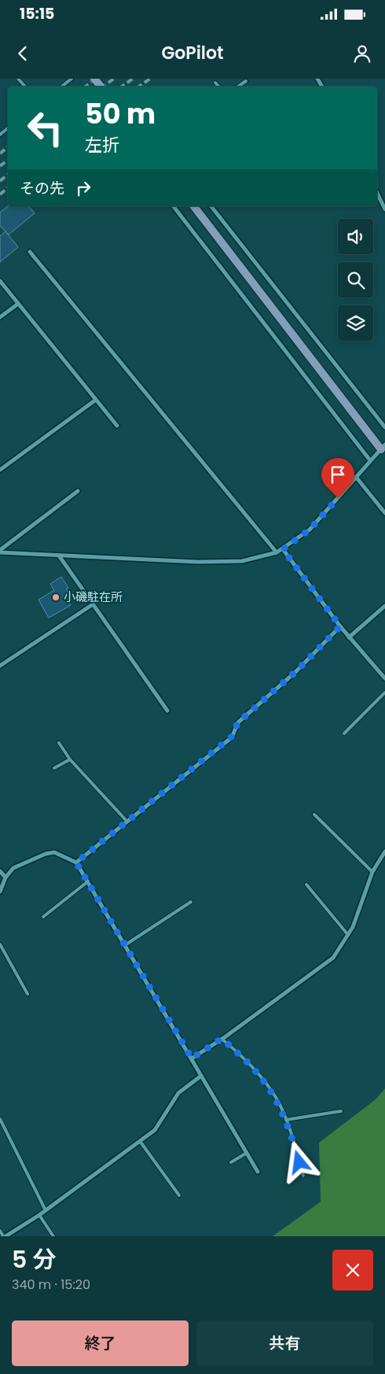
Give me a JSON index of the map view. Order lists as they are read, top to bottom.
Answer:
{
  "places": ["小磯駐在所"],
  "page": {
    "status": "15:15",
    "header": "GoPilot",
    "turn": ["50 m", "左折"],
    "then": "その先",
    "heading": ["5 分", "340 m · 15:20"],
    "buttons": ["終了", "共有"]
  }
}
